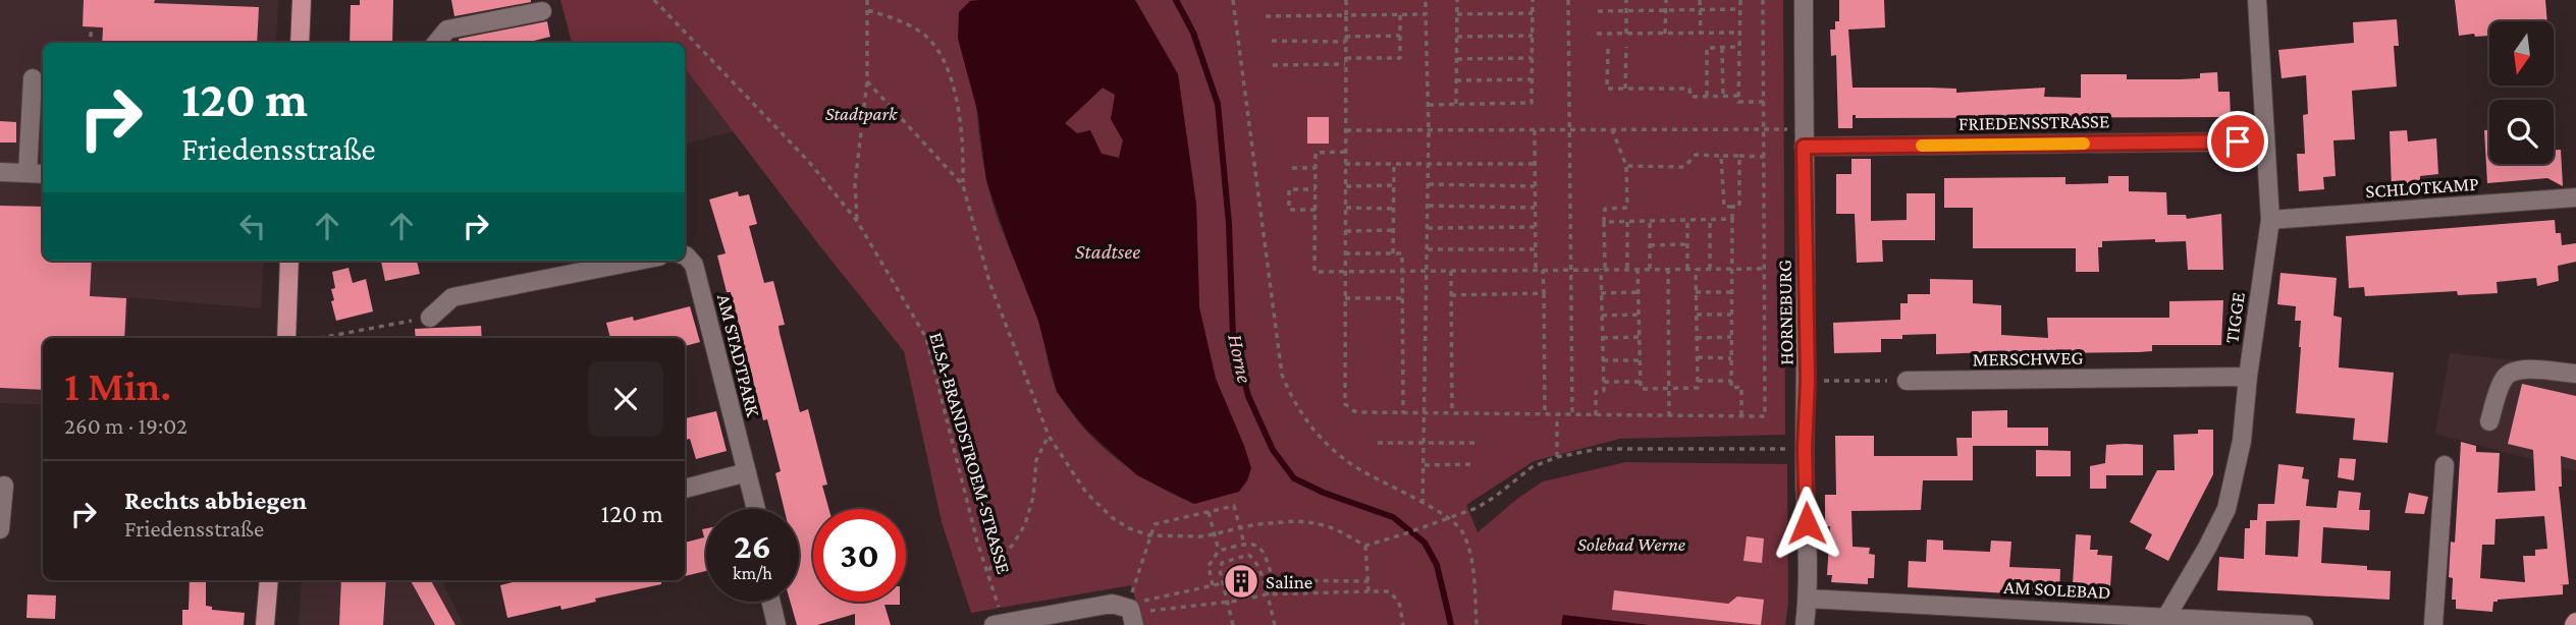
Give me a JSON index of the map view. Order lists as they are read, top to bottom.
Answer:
{
  "streets": {
    "street": [
      "FRIEDENSSTRASSE",
      "SCHLOTKAMP",
      "HORNEBURG",
      "TIGGE",
      "AM STADTPARK",
      "MERSCHWEG",
      "AM SOLEBAD"
    ],
    "path": ["ELSA-BRANDSTROEM-STRASSE"]
  },
  "crossings": [
    ["FRIEDENSSTRASSE", "HORNEBURG"],
    ["FRIEDENSSTRASSE", "TIGGE"],
    ["SCHLOTKAMP", "TIGGE"],
    ["HORNEBURG", "AM SOLEBAD"],
    ["TIGGE", "MERSCHWEG"],
    ["TIGGE", "AM SOLEBAD"]
  ],
  "water": ["Stadtsee", "Horne"],
  "parks": ["Stadtpark", "Solebad Werne"],
  "places": {
    "building": ["Saline"]
  },
  "north": "bottom",
  "page": {
    "turn": ["120 m", "Friedensstraße"],
    "heading": ["1 Min.", "260 m · 19:02"],
    "list": [
      {
        "name": "Rechts abbiegen",
        "note": "Friedensstraße",
        "value": "120 m"
      }
    ],
    "speed": "26 km/h",
    "limit": "30"
  }
}
